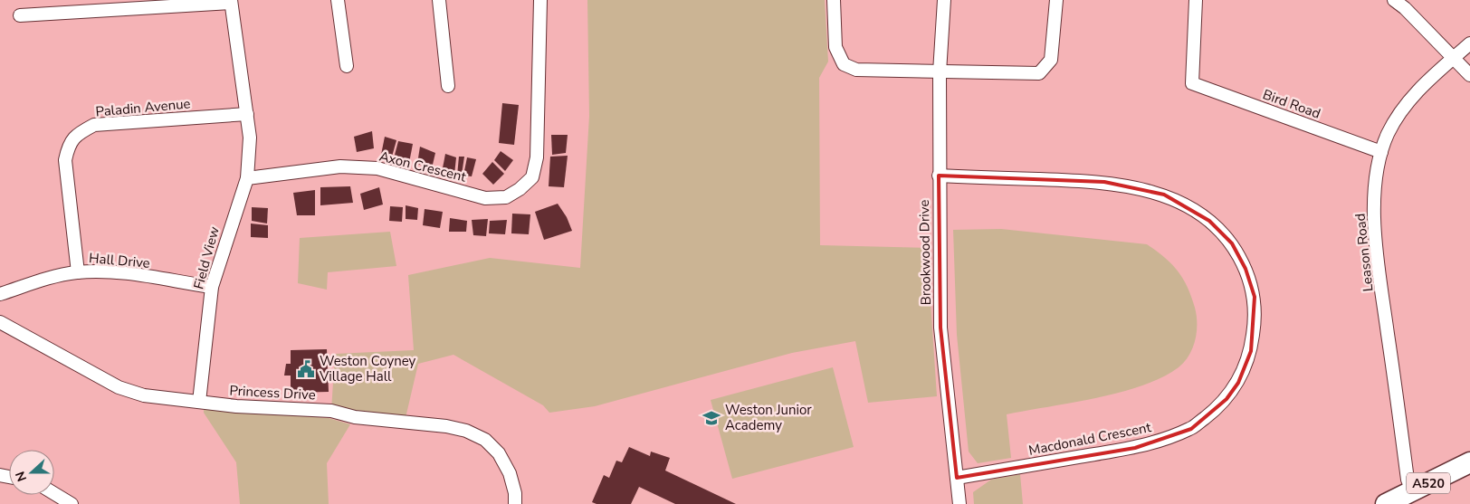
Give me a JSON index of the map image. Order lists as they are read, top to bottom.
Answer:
{
  "streets": {
    "highway": ["A520"],
    "street": [
      "Bird Road",
      "Paladin Avenue",
      "Axon Crescent",
      "Brookwood Drive",
      "Leason Road",
      "Field View",
      "Hall Drive",
      "Princess Drive",
      "Macdonald Crescent"
    ]
  },
  "crossings": [
    ["Bird Road", "Leason Road"],
    ["Paladin Avenue", "Hall Drive"],
    ["Axon Crescent", "Field View"],
    ["Brookwood Drive", "Macdonald Crescent"],
    ["Leason Road", "A520"],
    ["Field View", "Hall Drive"],
    ["Field View", "Princess Drive"]
  ],
  "places": {
    "public building": ["Weston Coyney Village Hall"],
    "school or university": ["Weston Junior Academy"]
  },
  "north": "left"
}
